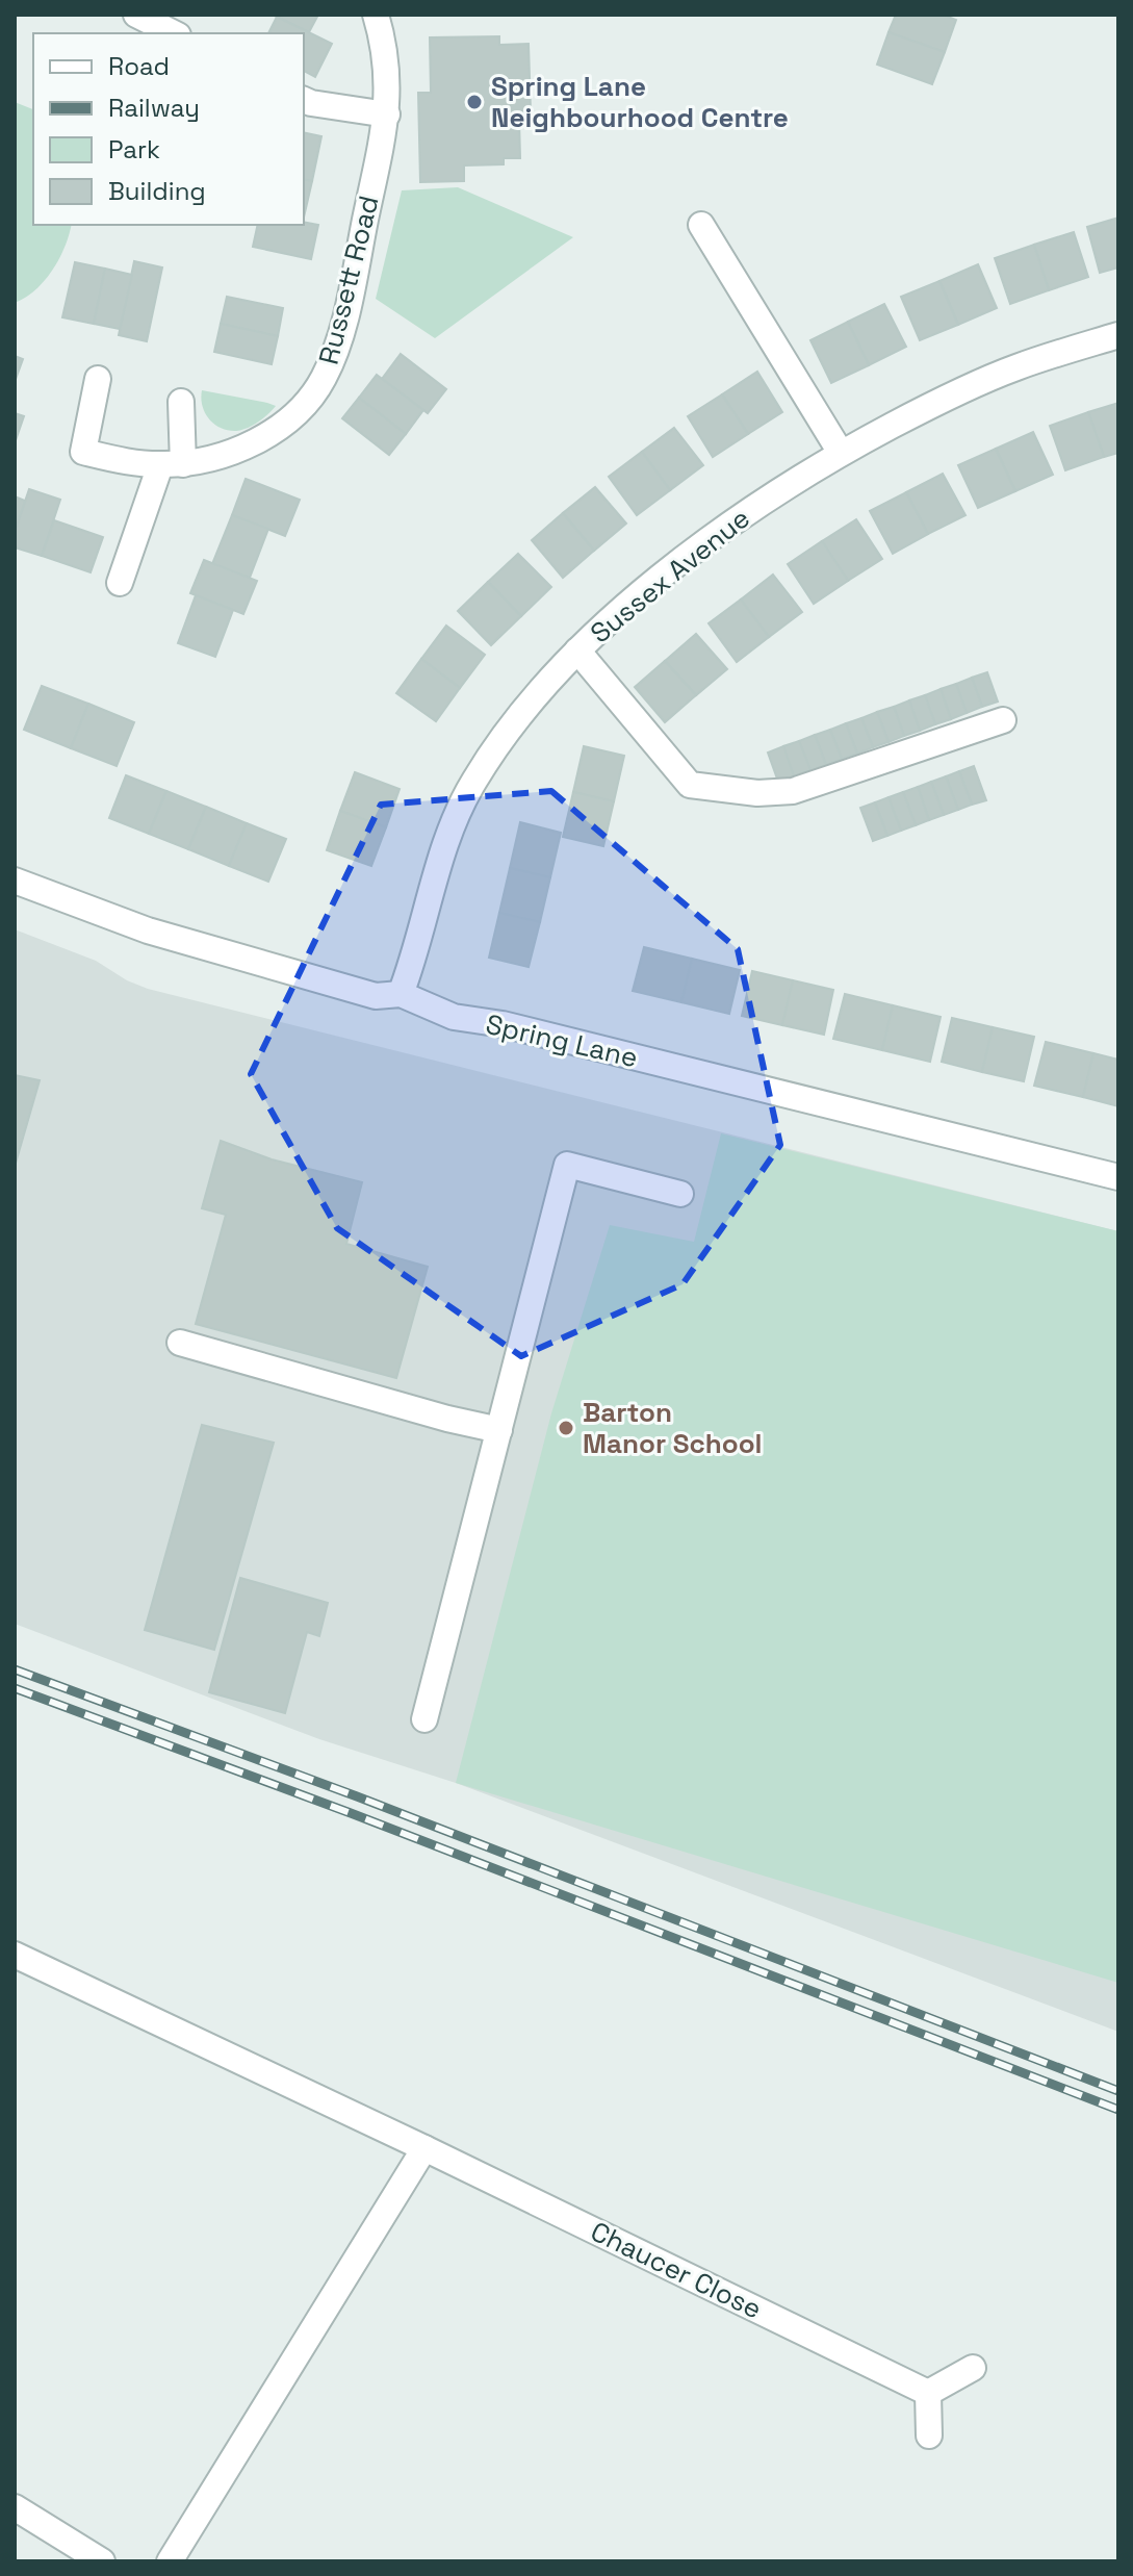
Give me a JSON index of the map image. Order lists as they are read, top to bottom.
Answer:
{
  "streets": {
    "street": [
      "Russett Road",
      "Sussex Avenue",
      "Spring Lane",
      "Chaucer Close"
    ]
  },
  "crossings": [
    ["Sussex Avenue", "Spring Lane"]
  ],
  "places": ["Spring Lane Neighbourhood Centre", "Barton Manor School"],
  "legend": [
    "Road",
    "Railway",
    "Park",
    "Building"
  ]
}
